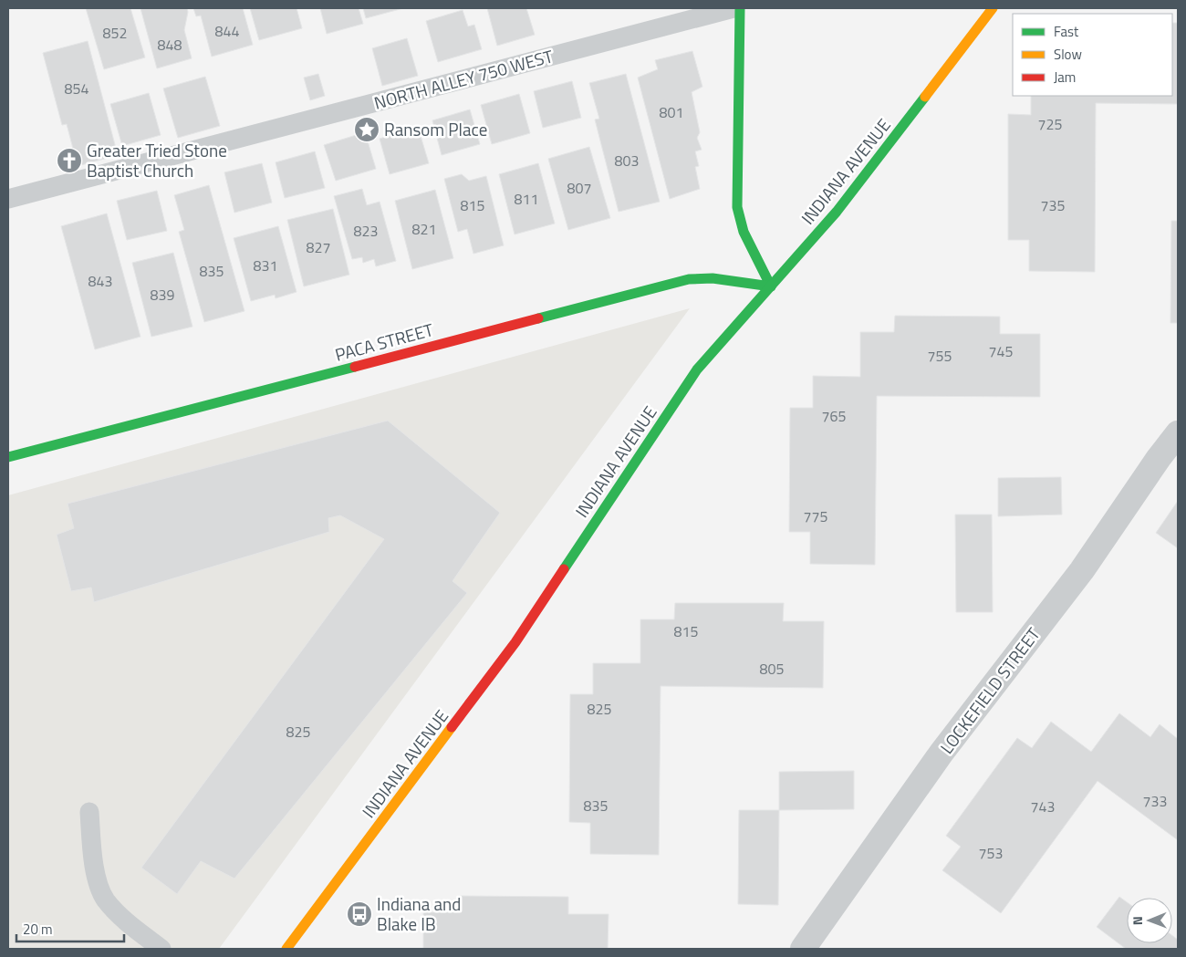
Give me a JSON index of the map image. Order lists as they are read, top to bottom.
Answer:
{
  "streets": {
    "main road": ["INDIANA AVENUE", "PACA STREET"],
    "street": ["LOCKEFIELD STREET"],
    "lane": ["NORTH ALLEY 750 WEST"]
  },
  "crossings": [
    ["INDIANA AVENUE", "PACA STREET"]
  ],
  "places": {
    "place": ["Ransom Place"],
    "church": ["Greater Tried Stone Baptist Church"],
    "bus stop": ["Indiana and Blake IB"]
  },
  "house_numbers": [
    "844",
    "852",
    "848",
    "854",
    "801",
    "725",
    "803",
    "807",
    "811",
    "815",
    "735",
    "821",
    "823",
    "827",
    "831",
    "835",
    "843",
    "839",
    "745",
    "755",
    "765",
    "775",
    "815",
    "805",
    "825",
    "825",
    "733",
    "835",
    "743",
    "753"
  ],
  "legend": ["Fast", "Slow", "Jam"],
  "scale_bar": "20 m",
  "north": "left"
}
